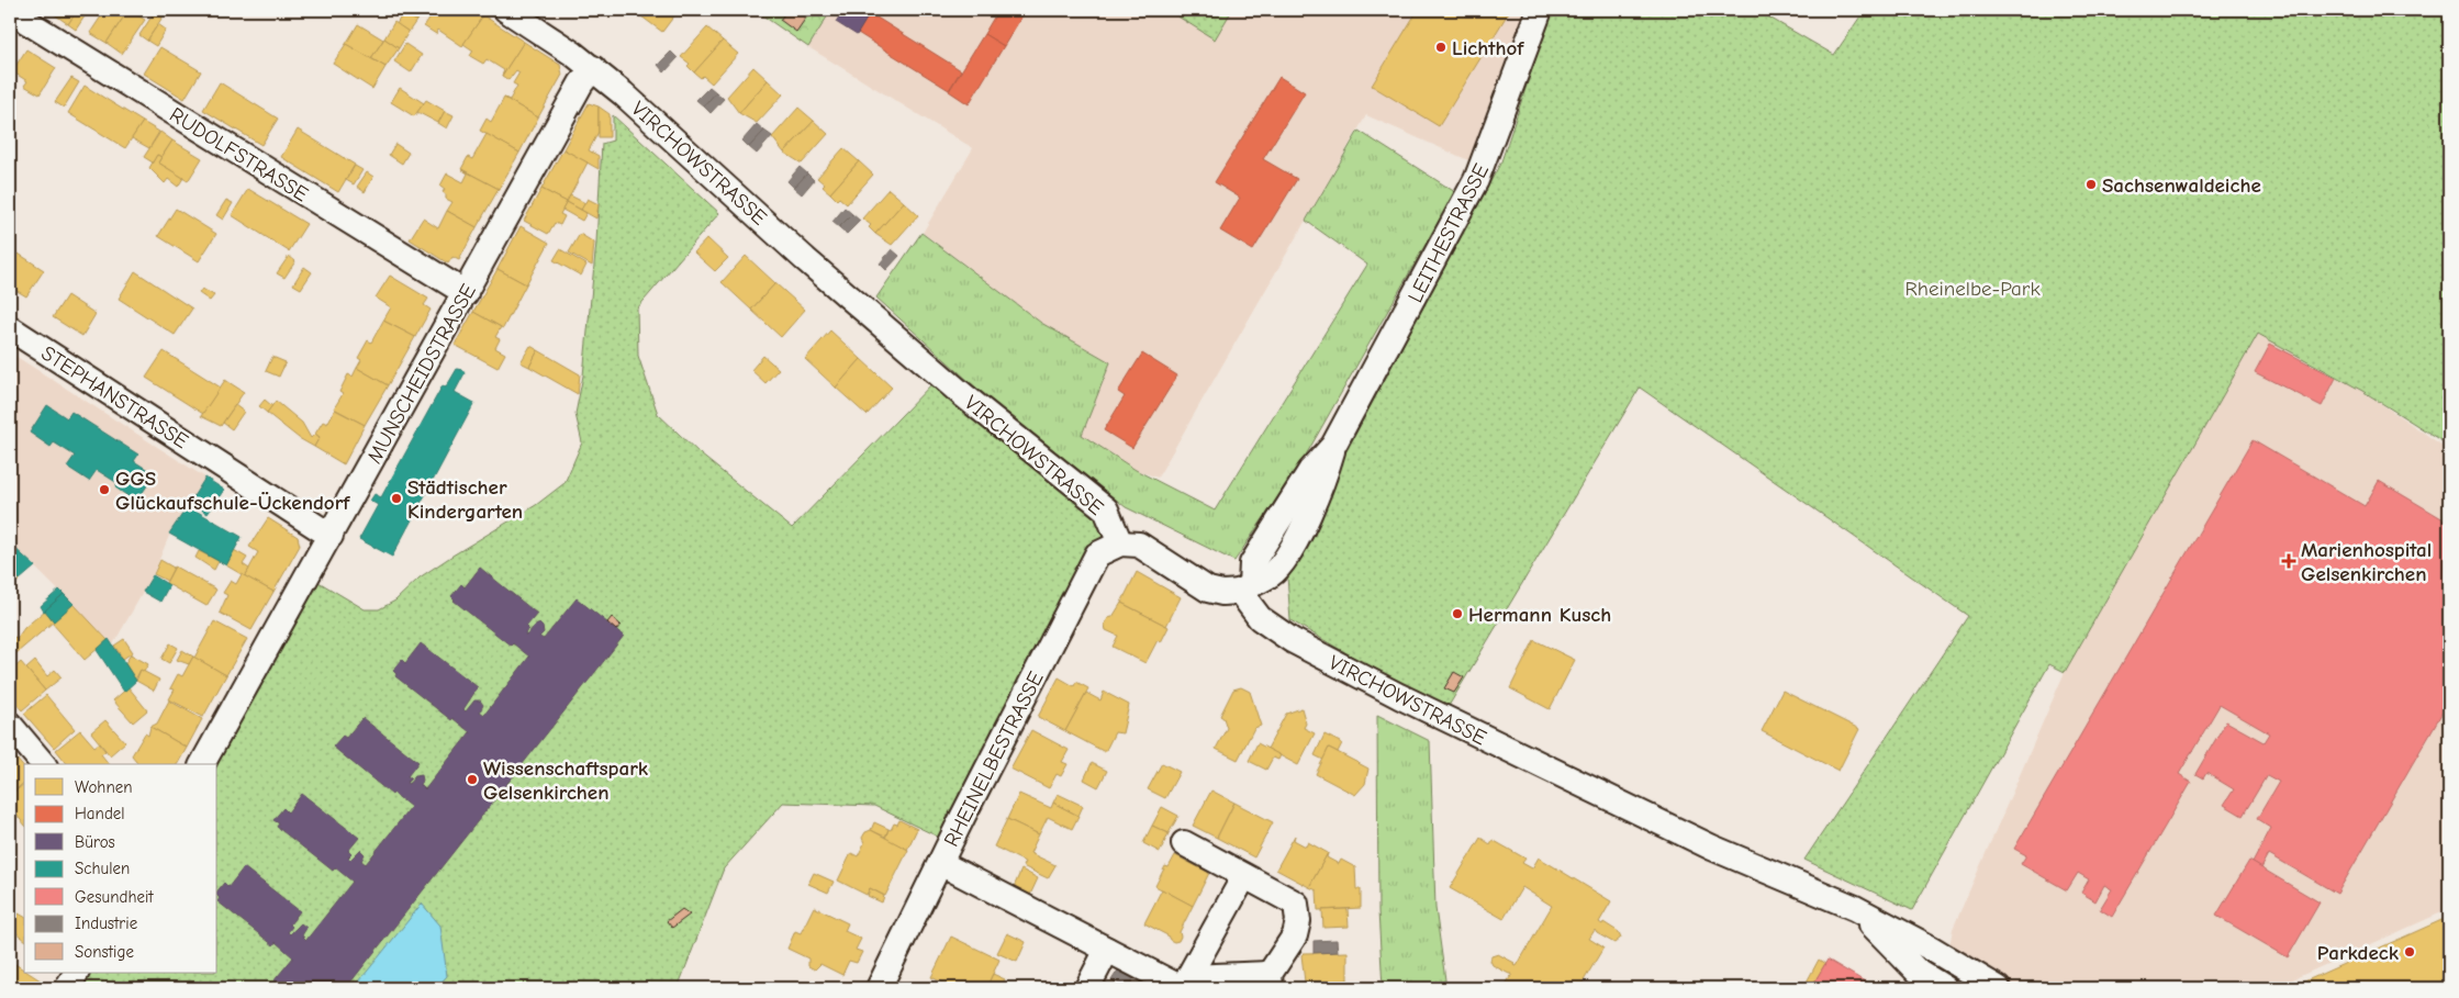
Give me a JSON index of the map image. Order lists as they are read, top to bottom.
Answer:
{
  "streets": {
    "street": [
      "RUDOLFSTRASSE",
      "VIRCHOWSTRASSE",
      "LEITHESTRASSE",
      "MUNSCHEIDSTRASSE",
      "STEPHANSTRASSE",
      "RHEINELBESTRASSE"
    ]
  },
  "crossings": [
    ["RUDOLFSTRASSE", "MUNSCHEIDSTRASSE"],
    ["VIRCHOWSTRASSE", "LEITHESTRASSE"],
    ["VIRCHOWSTRASSE", "MUNSCHEIDSTRASSE"],
    ["VIRCHOWSTRASSE", "RHEINELBESTRASSE"],
    ["MUNSCHEIDSTRASSE", "STEPHANSTRASSE"]
  ],
  "parks": ["Rheinelbe-Park"],
  "places": {
    "other": [
      "Lichthof",
      "Sachsenwaldeiche",
      "GGS Glückaufschule-Ückendorf",
      "Städtischer Kindergarten",
      "Hermann Kusch",
      "Wissenschaftspark Gelsenkirchen",
      "Parkdeck"
    ],
    "health": ["Marienhospital Gelsenkirchen"]
  },
  "legend": [
    "Wohnen",
    "Handel",
    "Büros",
    "Schulen",
    "Gesundheit",
    "Industrie",
    "Sonstige"
  ]
}
